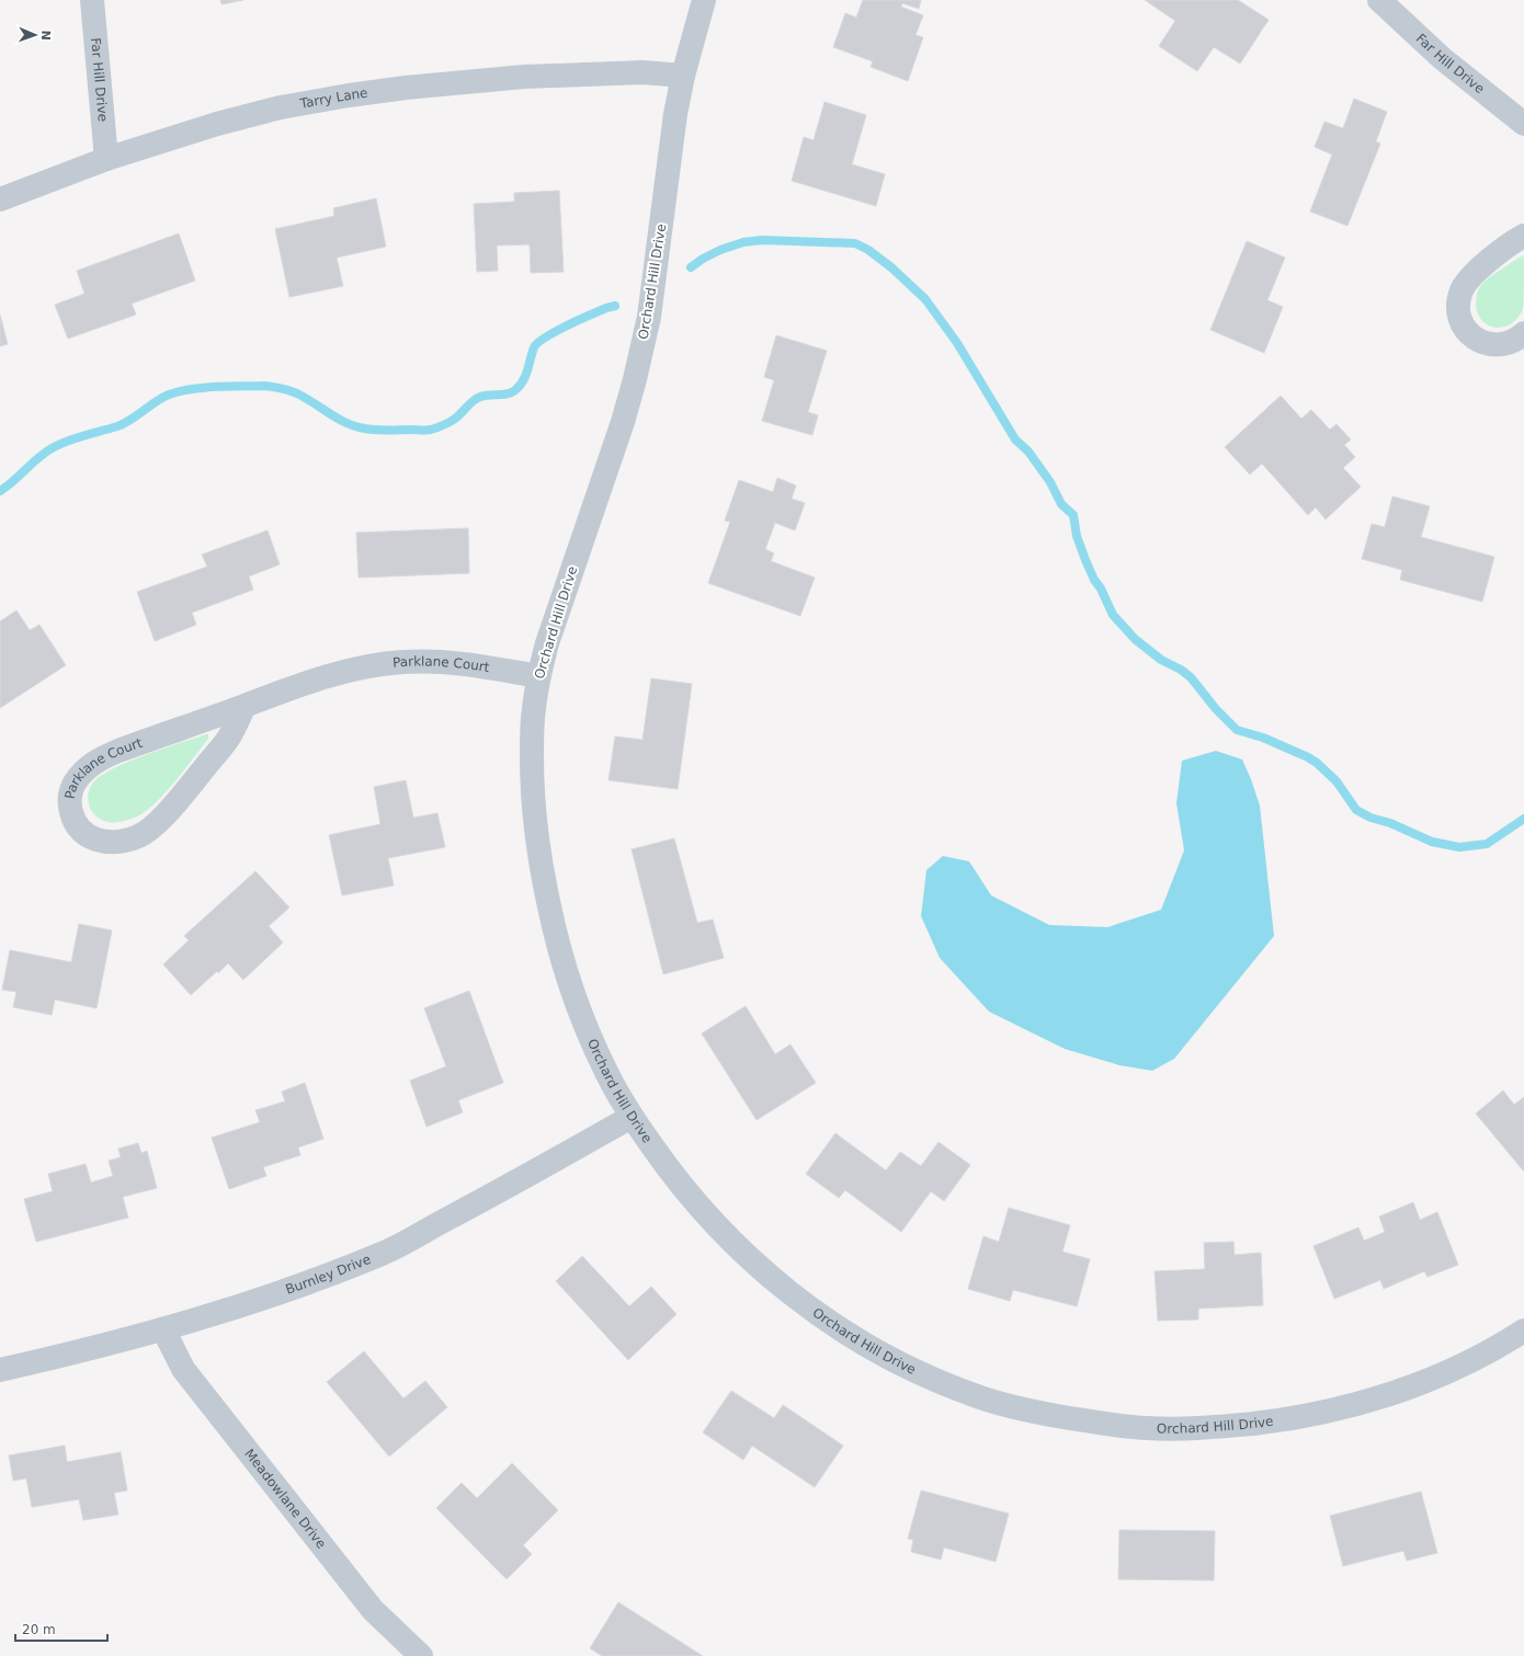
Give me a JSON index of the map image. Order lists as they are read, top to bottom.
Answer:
{
  "streets": {
    "street": [
      "Far Hill Drive",
      "Tarry Lane",
      "Orchard Hill Drive",
      "Parklane Court",
      "Burnley Drive",
      "Meadowlane Drive"
    ]
  },
  "crossings": [
    ["Far Hill Drive", "Tarry Lane"],
    ["Tarry Lane", "Orchard Hill Drive"],
    ["Orchard Hill Drive", "Parklane Court"],
    ["Orchard Hill Drive", "Burnley Drive"],
    ["Burnley Drive", "Meadowlane Drive"]
  ],
  "scale_bar": "20 m",
  "north": "right"
}
